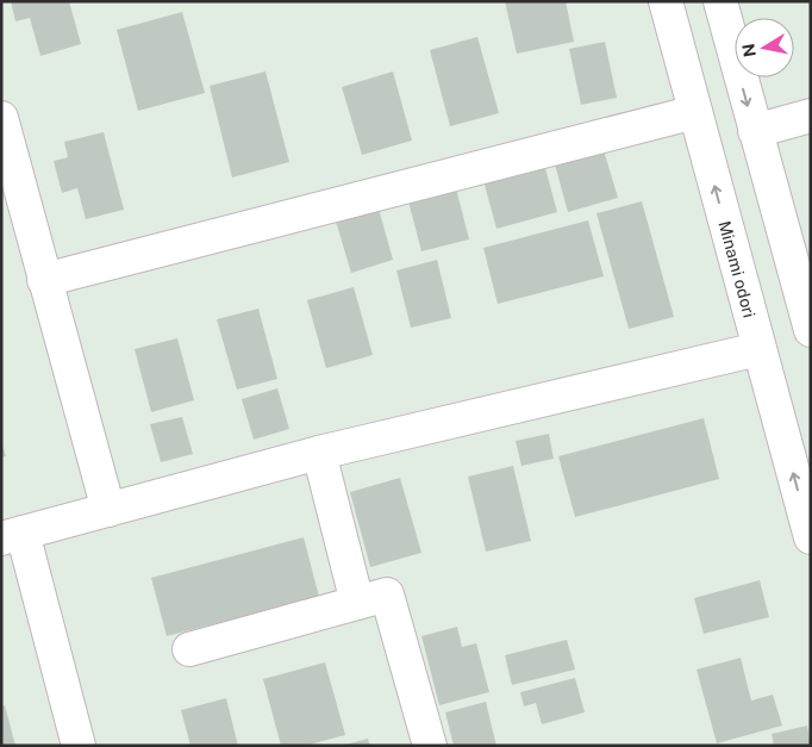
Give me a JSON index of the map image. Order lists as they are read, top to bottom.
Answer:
{
  "streets": {
    "street": ["Minami odori"]
  },
  "north": "left"
}
